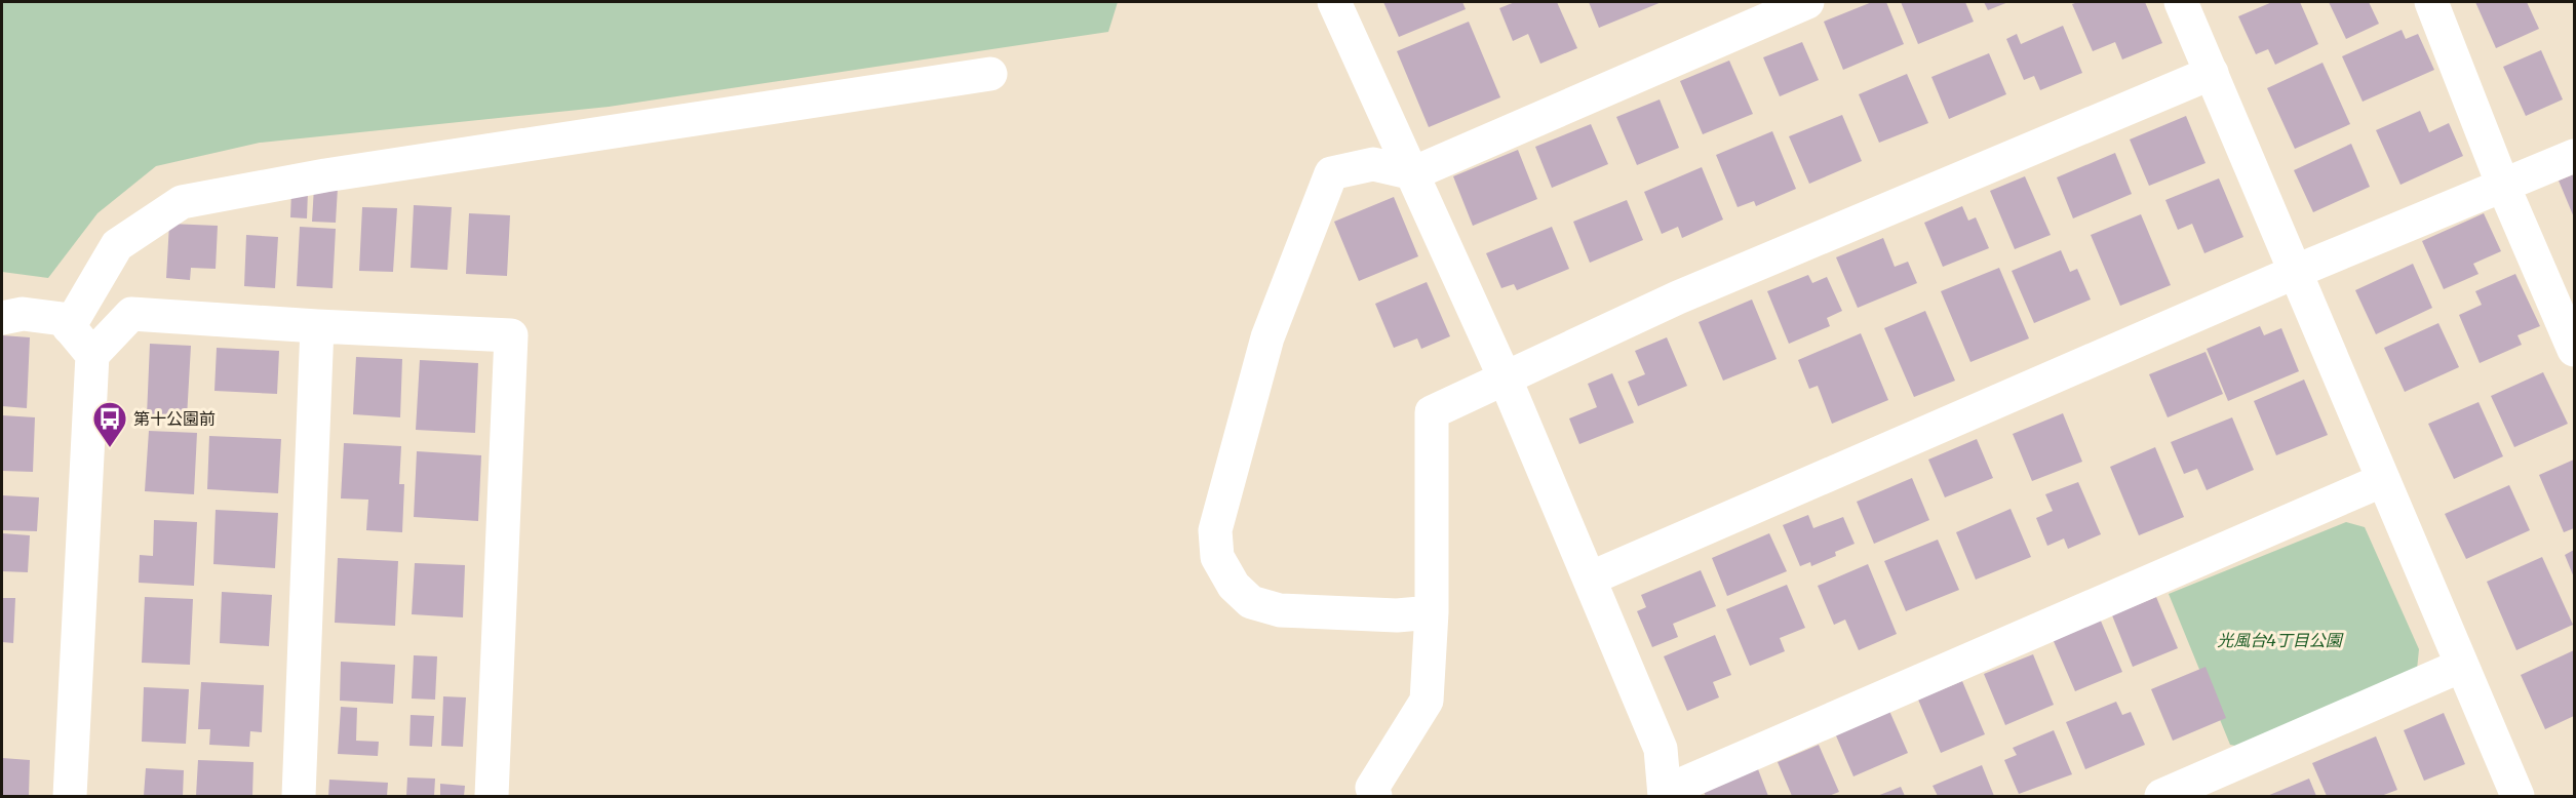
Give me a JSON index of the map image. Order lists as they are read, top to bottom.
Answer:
{
  "parks": ["光風台4丁目公園"],
  "places": {
    "bus stop": ["第十公園前"]
  }
}
